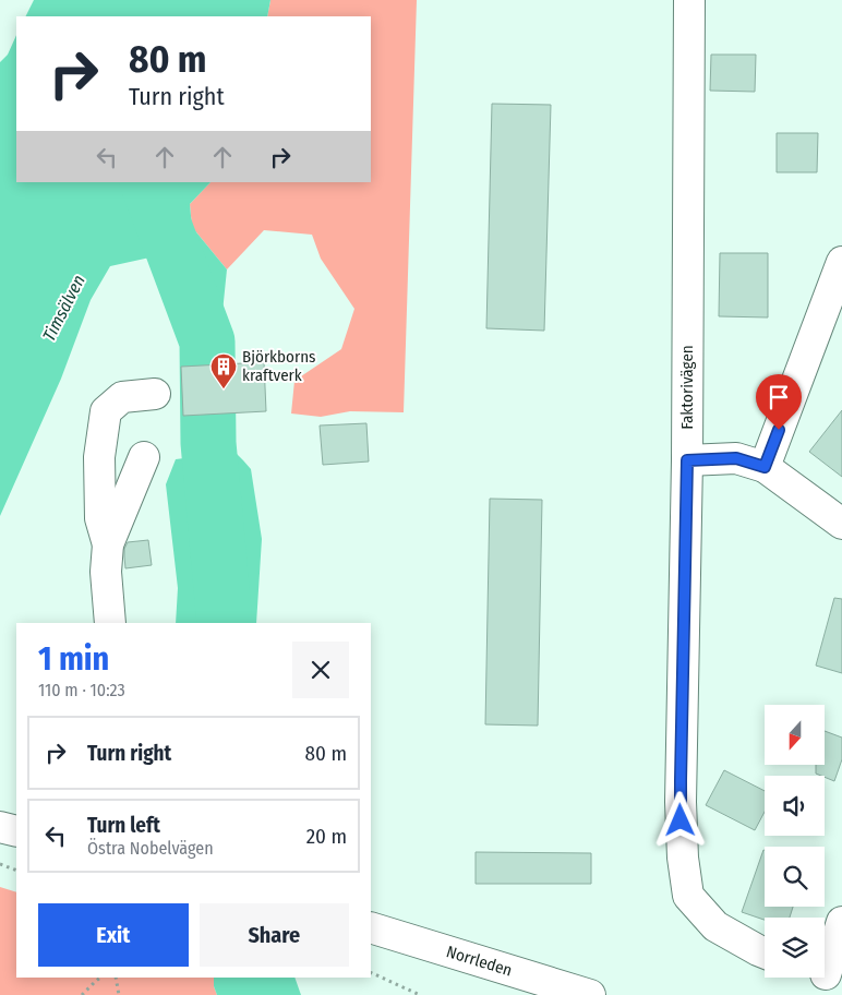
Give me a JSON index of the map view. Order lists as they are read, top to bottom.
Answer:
{
  "streets": {
    "street": ["Faktorivägen", "Norrleden"]
  },
  "water": ["Timsälven"],
  "places": {
    "building": ["Björkborns kraftverk"]
  },
  "north": "bottom",
  "page": {
    "turn": ["80 m", "Turn right"],
    "heading": ["1 min", "110 m · 10:23"],
    "list": [
      {
        "name": "Turn right",
        "value": "80 m"
      },
      {
        "name": "Turn left",
        "note": "Östra Nobelvägen",
        "value": "20 m"
      }
    ],
    "buttons": ["Exit", "Share"]
  }
}
